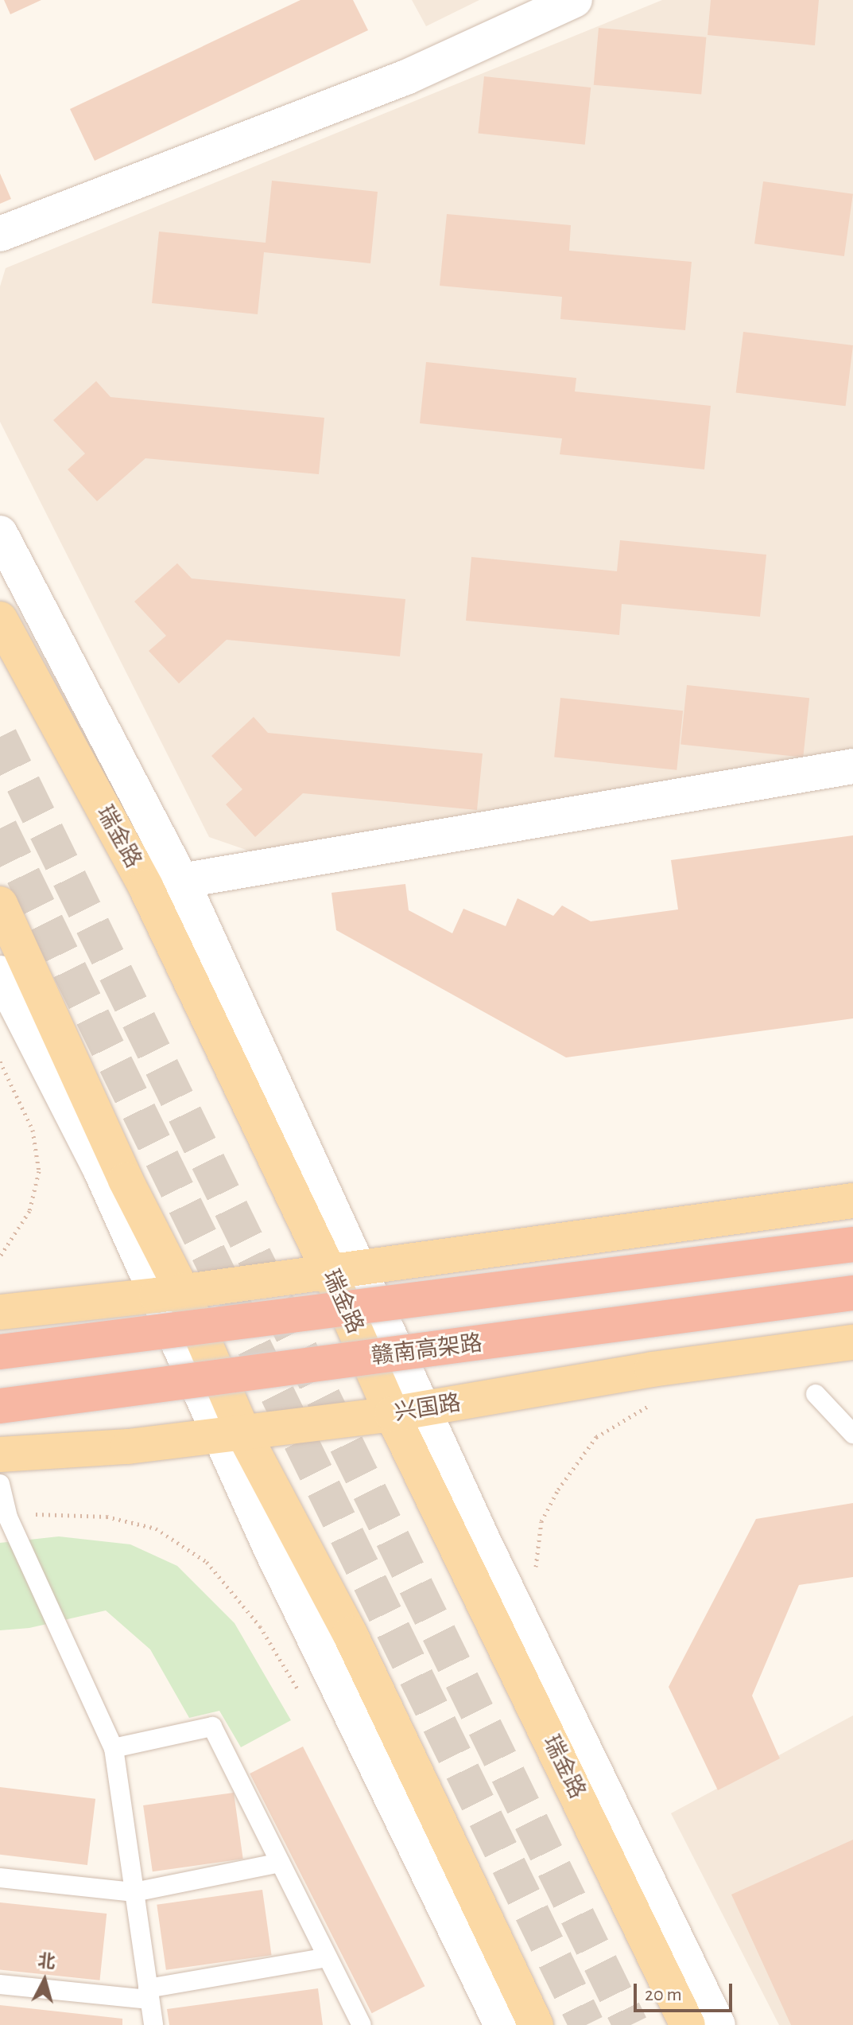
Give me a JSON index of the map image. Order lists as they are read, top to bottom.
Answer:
{
  "streets": {
    "highway": ["赣南高架路"],
    "main road": ["瑞金路", "兴国路"]
  },
  "crossings": [
    ["瑞金路", "兴国路"]
  ],
  "scale_bar": "20 m",
  "north": "top"
}
